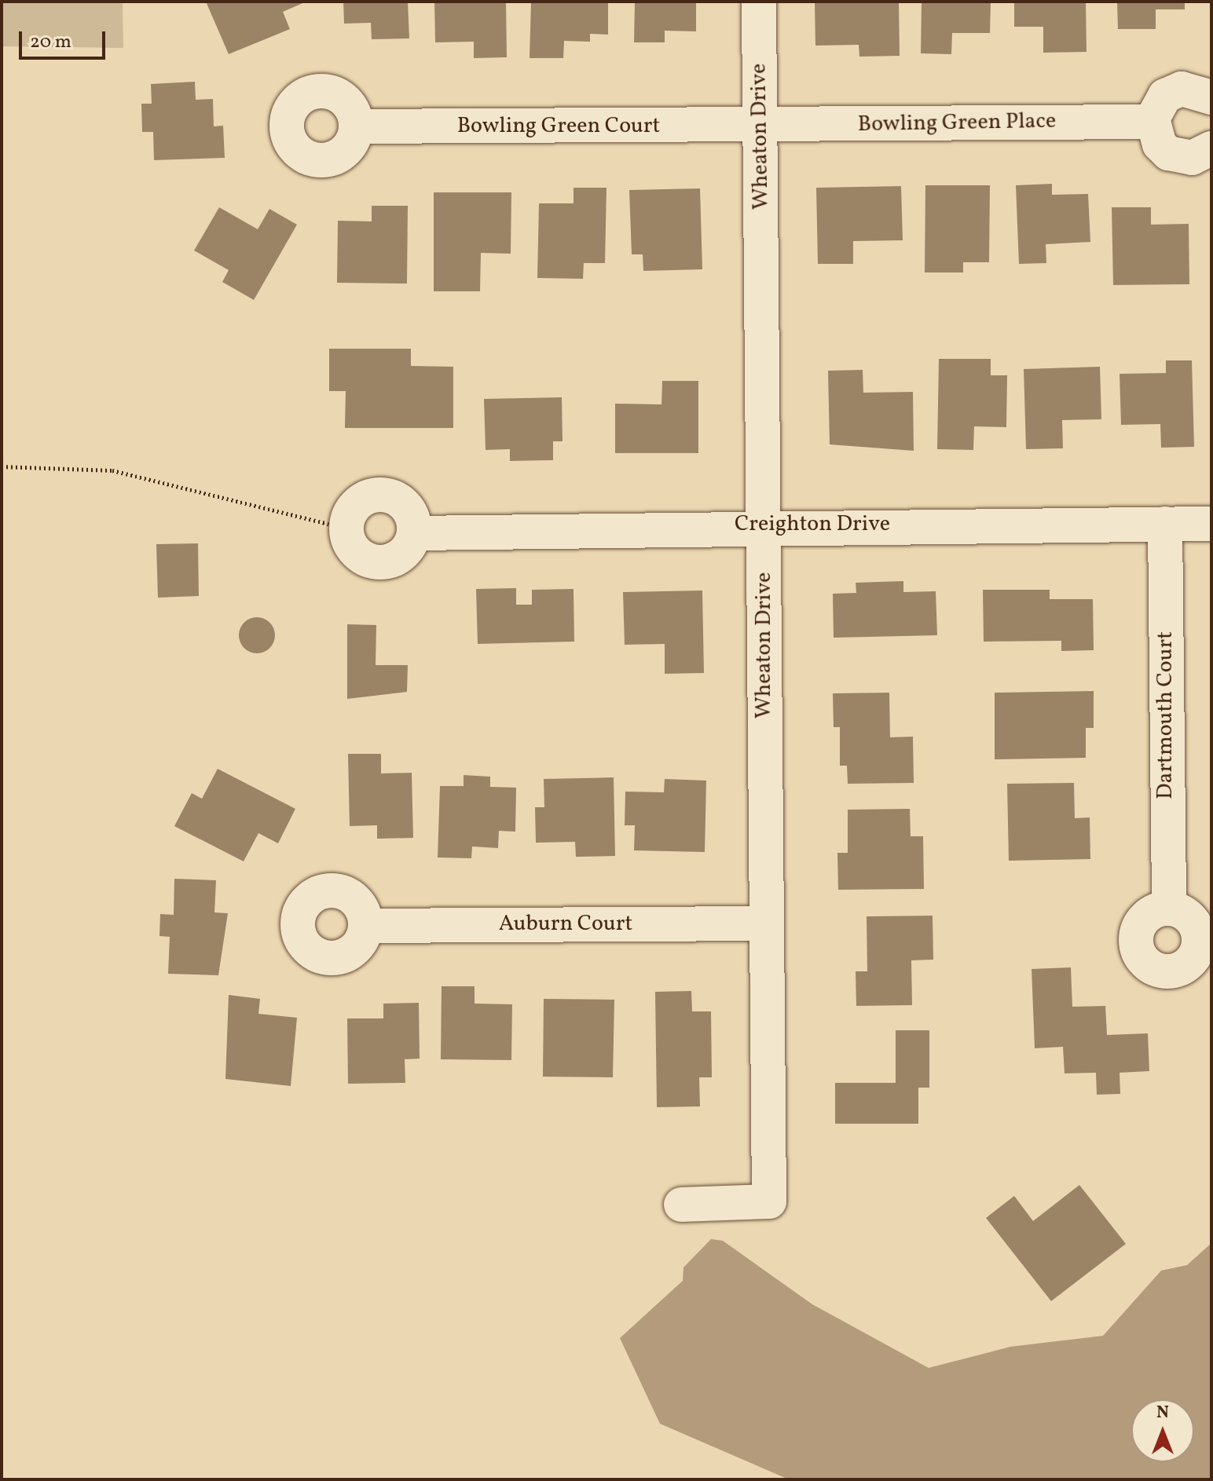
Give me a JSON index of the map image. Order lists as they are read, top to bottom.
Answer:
{
  "streets": {
    "street": [
      "Bowling Green Place",
      "Bowling Green Court",
      "Wheaton Drive",
      "Creighton Drive",
      "Dartmouth Court",
      "Auburn Court"
    ]
  },
  "crossings": [
    ["Bowling Green Place", "Bowling Green Court"],
    ["Bowling Green Place", "Wheaton Drive"],
    ["Bowling Green Court", "Wheaton Drive"],
    ["Wheaton Drive", "Creighton Drive"],
    ["Wheaton Drive", "Auburn Court"],
    ["Creighton Drive", "Dartmouth Court"]
  ],
  "scale_bar": "20 m",
  "north": "top"
}
